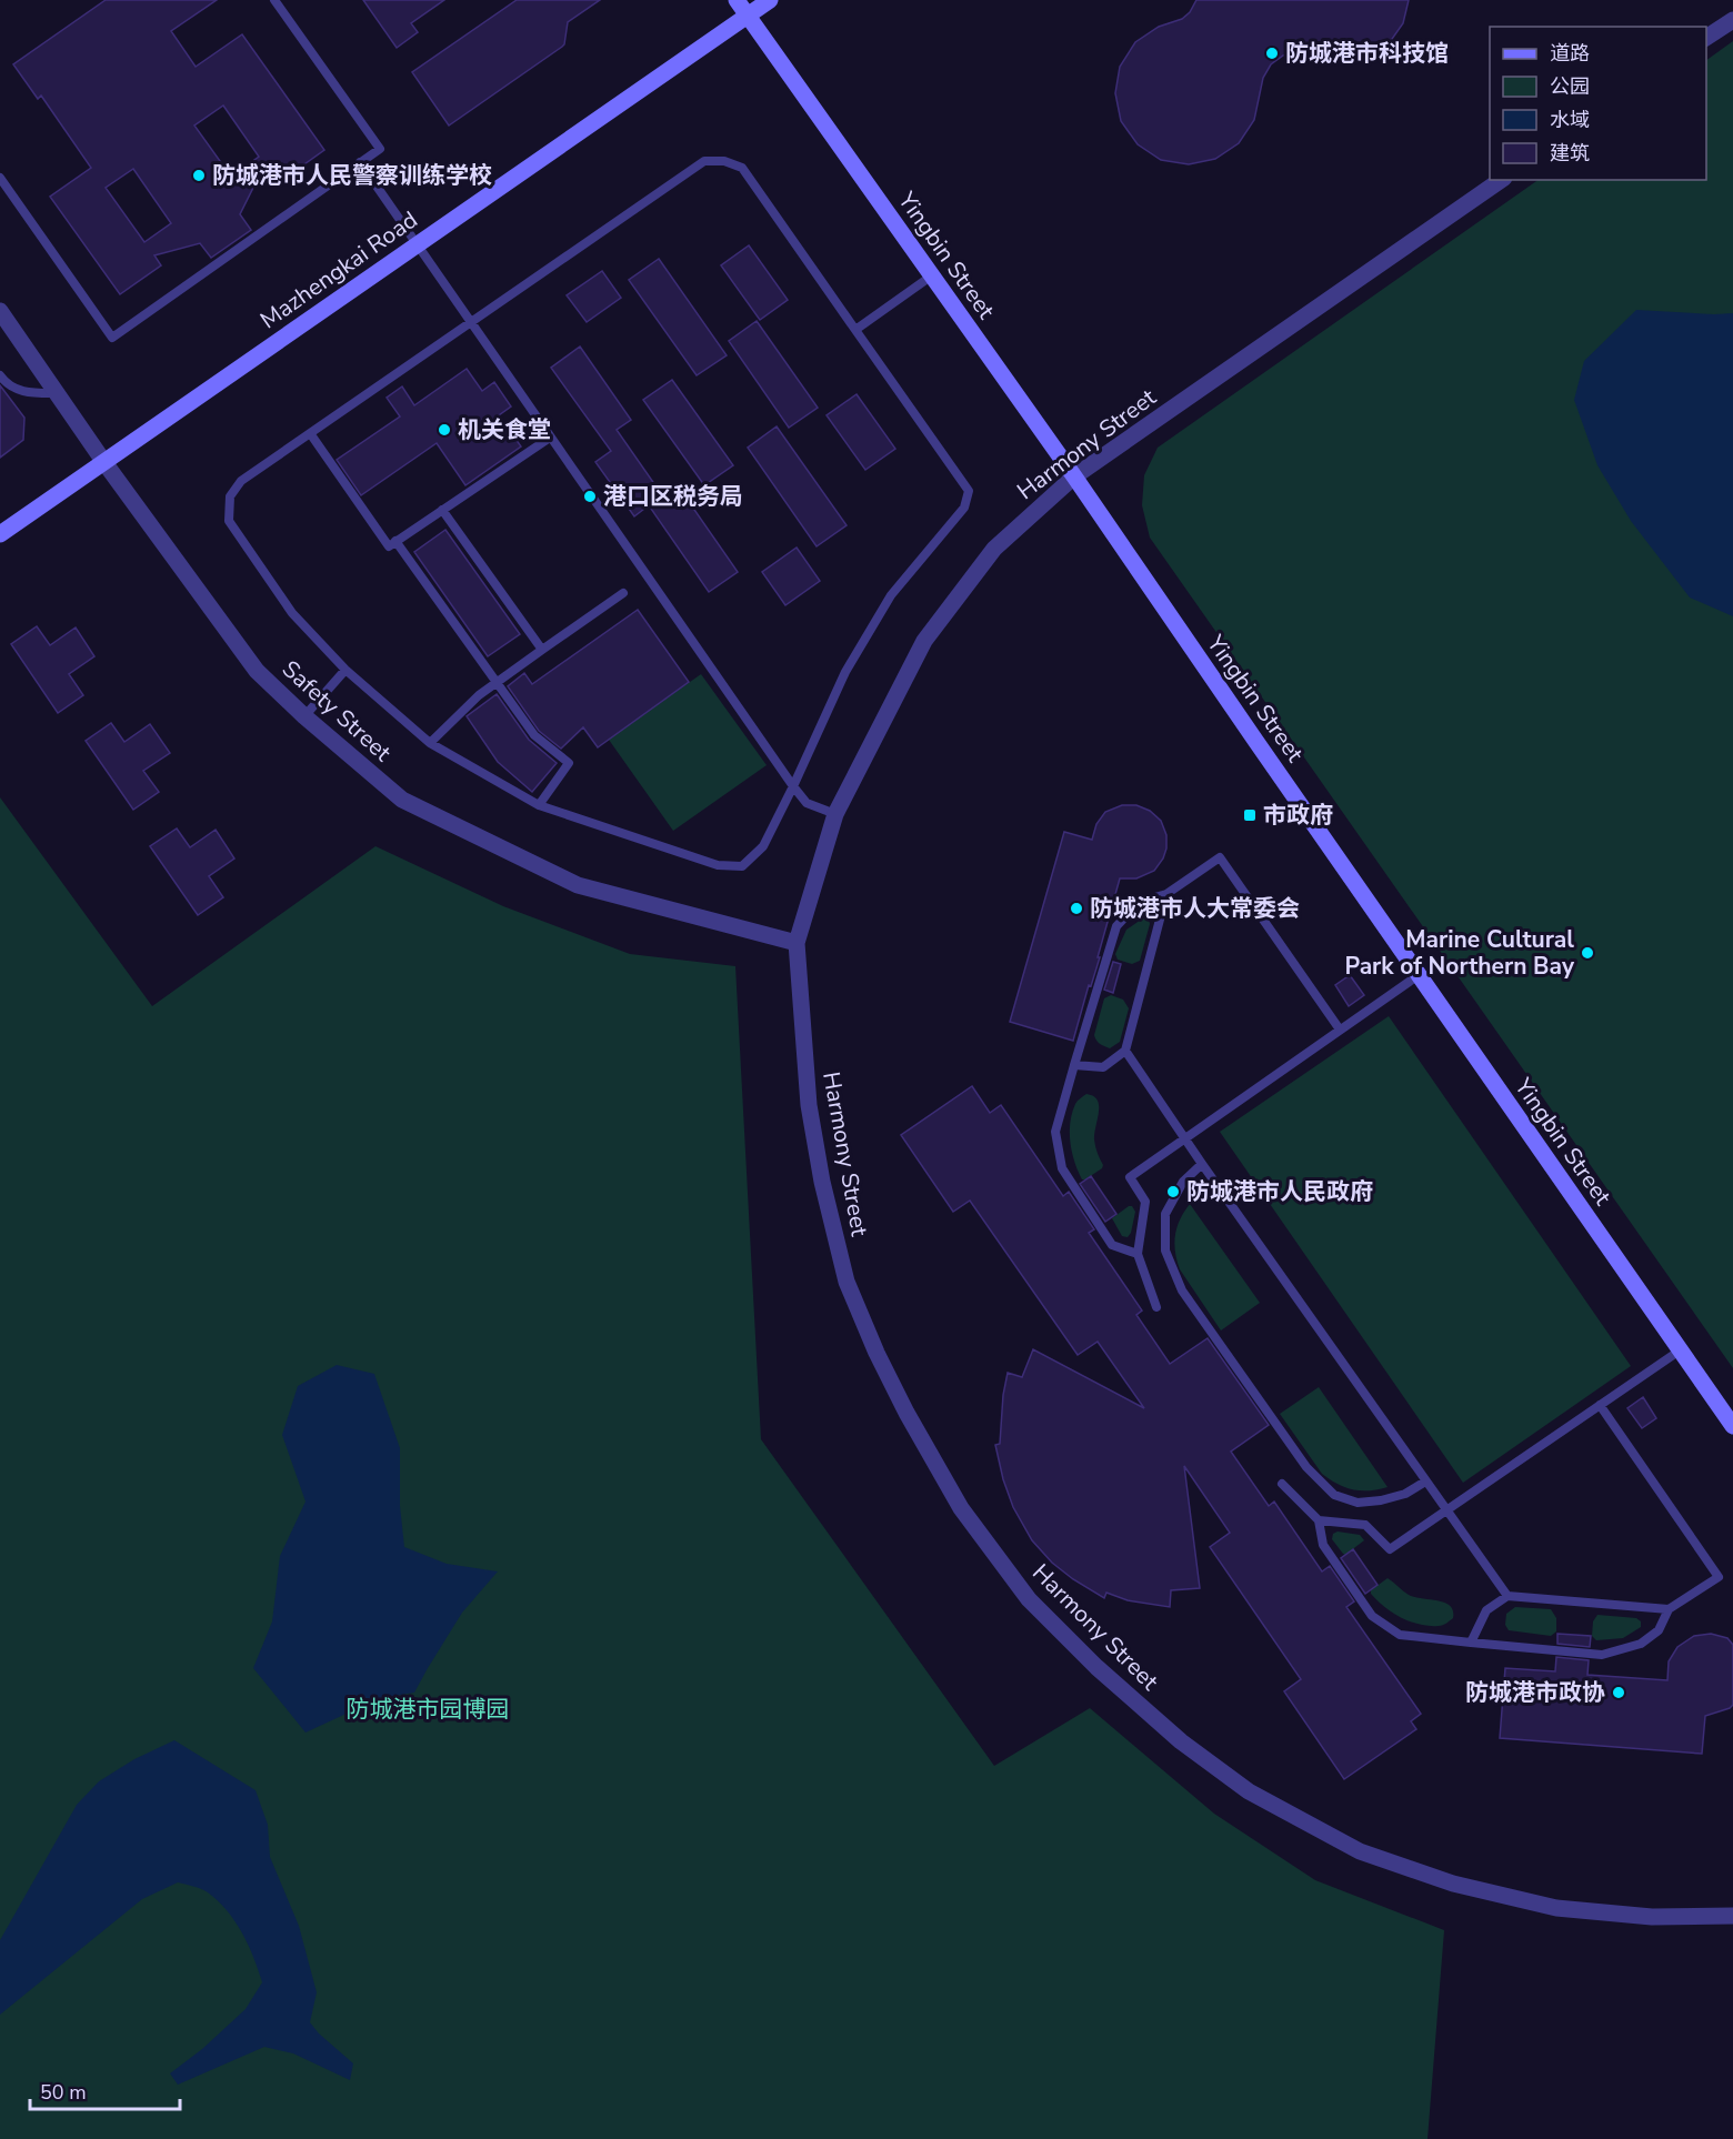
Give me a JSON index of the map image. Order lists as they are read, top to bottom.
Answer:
{
  "streets": {
    "main road": ["Yingbin Street", "Mazhengkai Road"],
    "street": ["Harmony Street", "Safety Street"]
  },
  "crossings": [
    ["Yingbin Street", "Mazhengkai Road"],
    ["Yingbin Street", "Harmony Street"],
    ["Mazhengkai Road", "Safety Street"],
    ["Harmony Street", "Safety Street"]
  ],
  "parks": ["防城港市园博园"],
  "places": {
    "other": [
      "防城港市科技馆",
      "防城港市人民警察训练学校",
      "机关食堂",
      "港口区税务局",
      "防城港市人大常委会",
      "Marine Cultural Park of Northern Bay",
      "防城港市人民政府",
      "防城港市政协"
    ],
    "transit": ["市政府"]
  },
  "legend": [
    "道路",
    "公园",
    "水域",
    "建筑"
  ],
  "scale_bar": "50 m"
}
